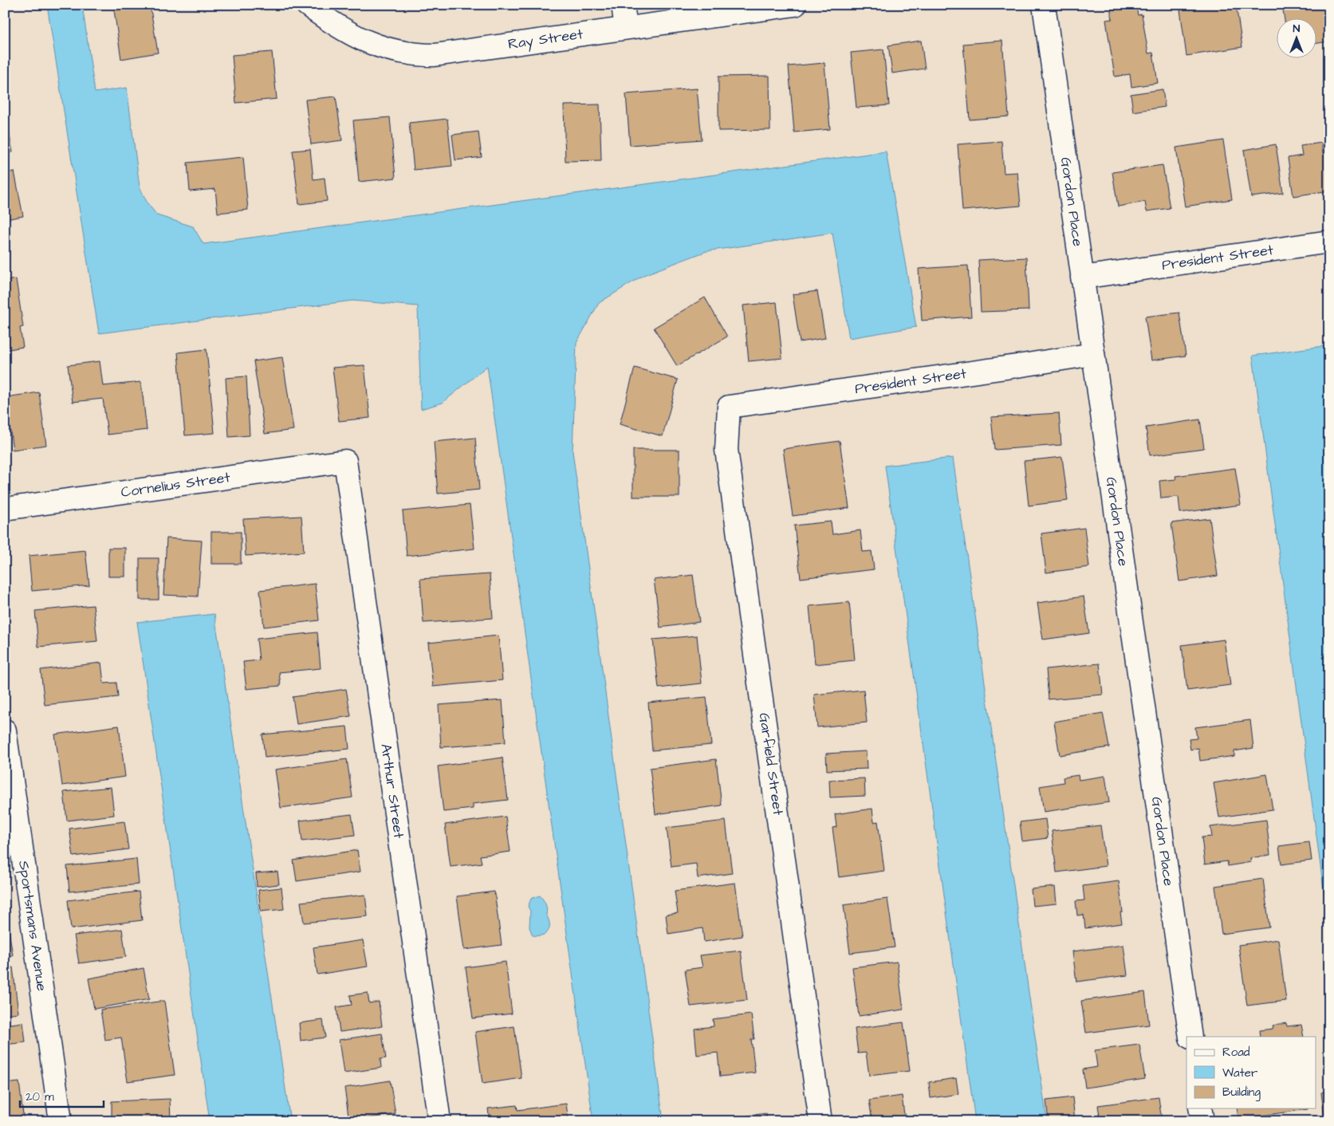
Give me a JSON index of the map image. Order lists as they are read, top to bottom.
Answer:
{
  "streets": {
    "street": [
      "Ray Street",
      "Gordon Place",
      "President Street",
      "Cornelius Street",
      "Garfield Street",
      "Arthur Street",
      "Sportsmans Avenue"
    ]
  },
  "crossings": [
    ["Gordon Place", "President Street"],
    ["President Street", "Garfield Street"],
    ["Cornelius Street", "Arthur Street"]
  ],
  "legend": ["Road", "Water", "Building"],
  "scale_bar": "20 m",
  "north": "top"
}
